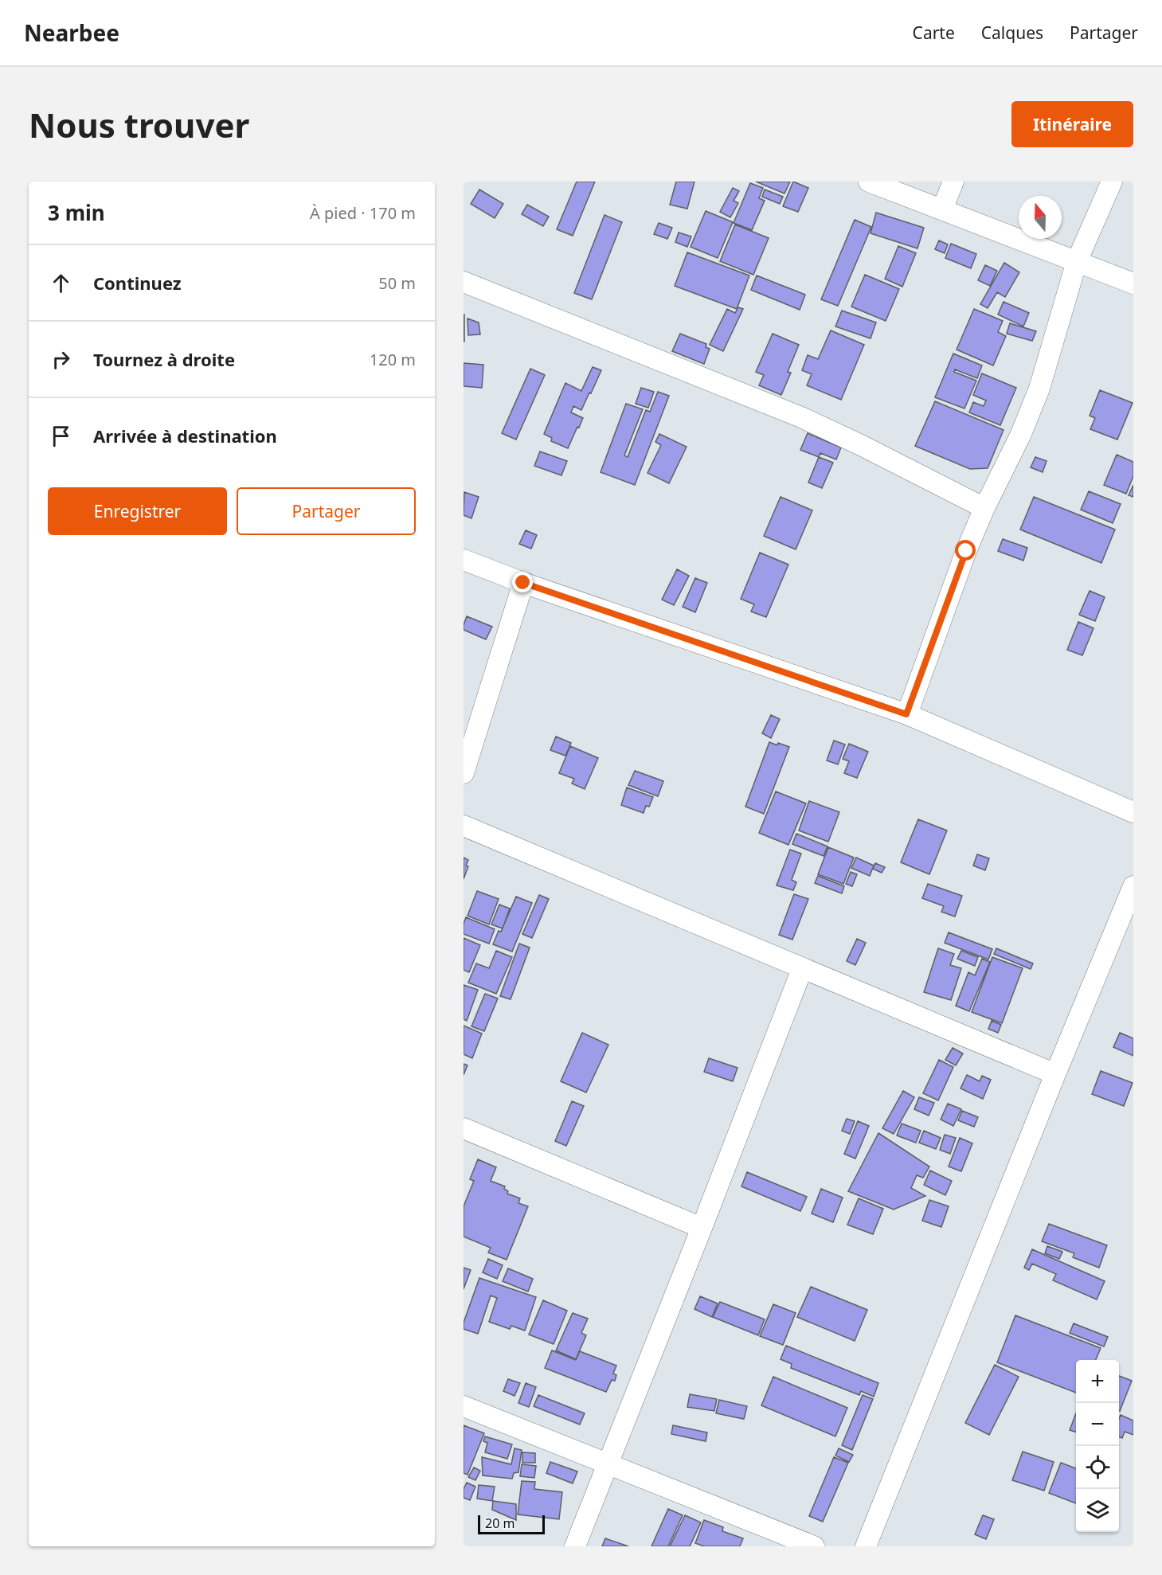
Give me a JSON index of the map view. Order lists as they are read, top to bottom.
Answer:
{
  "scale_bar": "20 m",
  "north": "top",
  "page": {
    "header": "Nearbee",
    "nav": ["Carte", "Calques", "Partager"],
    "buttons": [
      "Itinéraire",
      ["Enregistrer", "Partager"]
    ],
    "title": "Nous trouver",
    "heading": ["3 min", "À pied · 170 m"],
    "list": [
      ["Continuez", "50 m"],
      ["Tournez à droite", "120 m"],
      "Arrivée à destination"
    ],
    "map_buttons": ["+", "−"],
    "scale": "20 m"
  }
}
